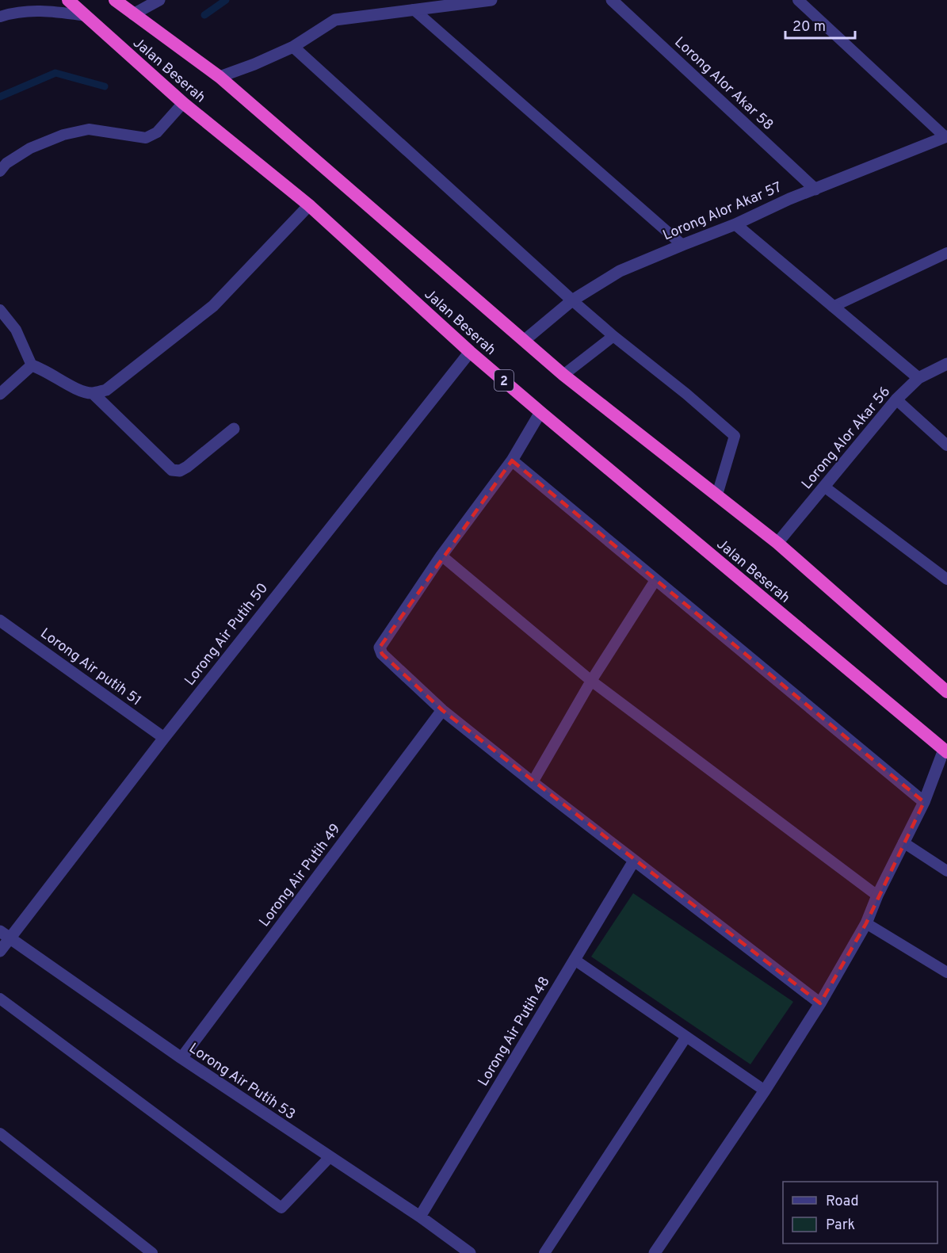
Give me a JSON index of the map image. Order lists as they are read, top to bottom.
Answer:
{
  "streets": {
    "highway": ["Jalan Beserah", "2"],
    "street": [
      "Lorong Alor Akar 58",
      "Lorong Alor Akar 57",
      "Lorong Alor Akar 56",
      "Lorong Air Putih 50",
      "Lorong Air putih 51",
      "Lorong Air Putih 49",
      "Lorong Air Putih 48",
      "Lorong Air Putih 53"
    ]
  },
  "crossings": [
    ["Jalan Beserah", "Lorong Alor Akar 57"],
    ["Jalan Beserah", "Lorong Alor Akar 56"],
    ["Jalan Beserah", "Lorong Air Putih 50"],
    ["Lorong Alor Akar 58", "Lorong Alor Akar 57"],
    ["Lorong Air Putih 50", "Lorong Air putih 51"],
    ["Lorong Air Putih 50", "Lorong Air Putih 53"],
    ["Lorong Air Putih 49", "Lorong Air Putih 53"],
    ["Lorong Air Putih 48", "Lorong Air Putih 53"]
  ],
  "legend": ["Road", "Park"],
  "scale_bar": "20 m"
}
